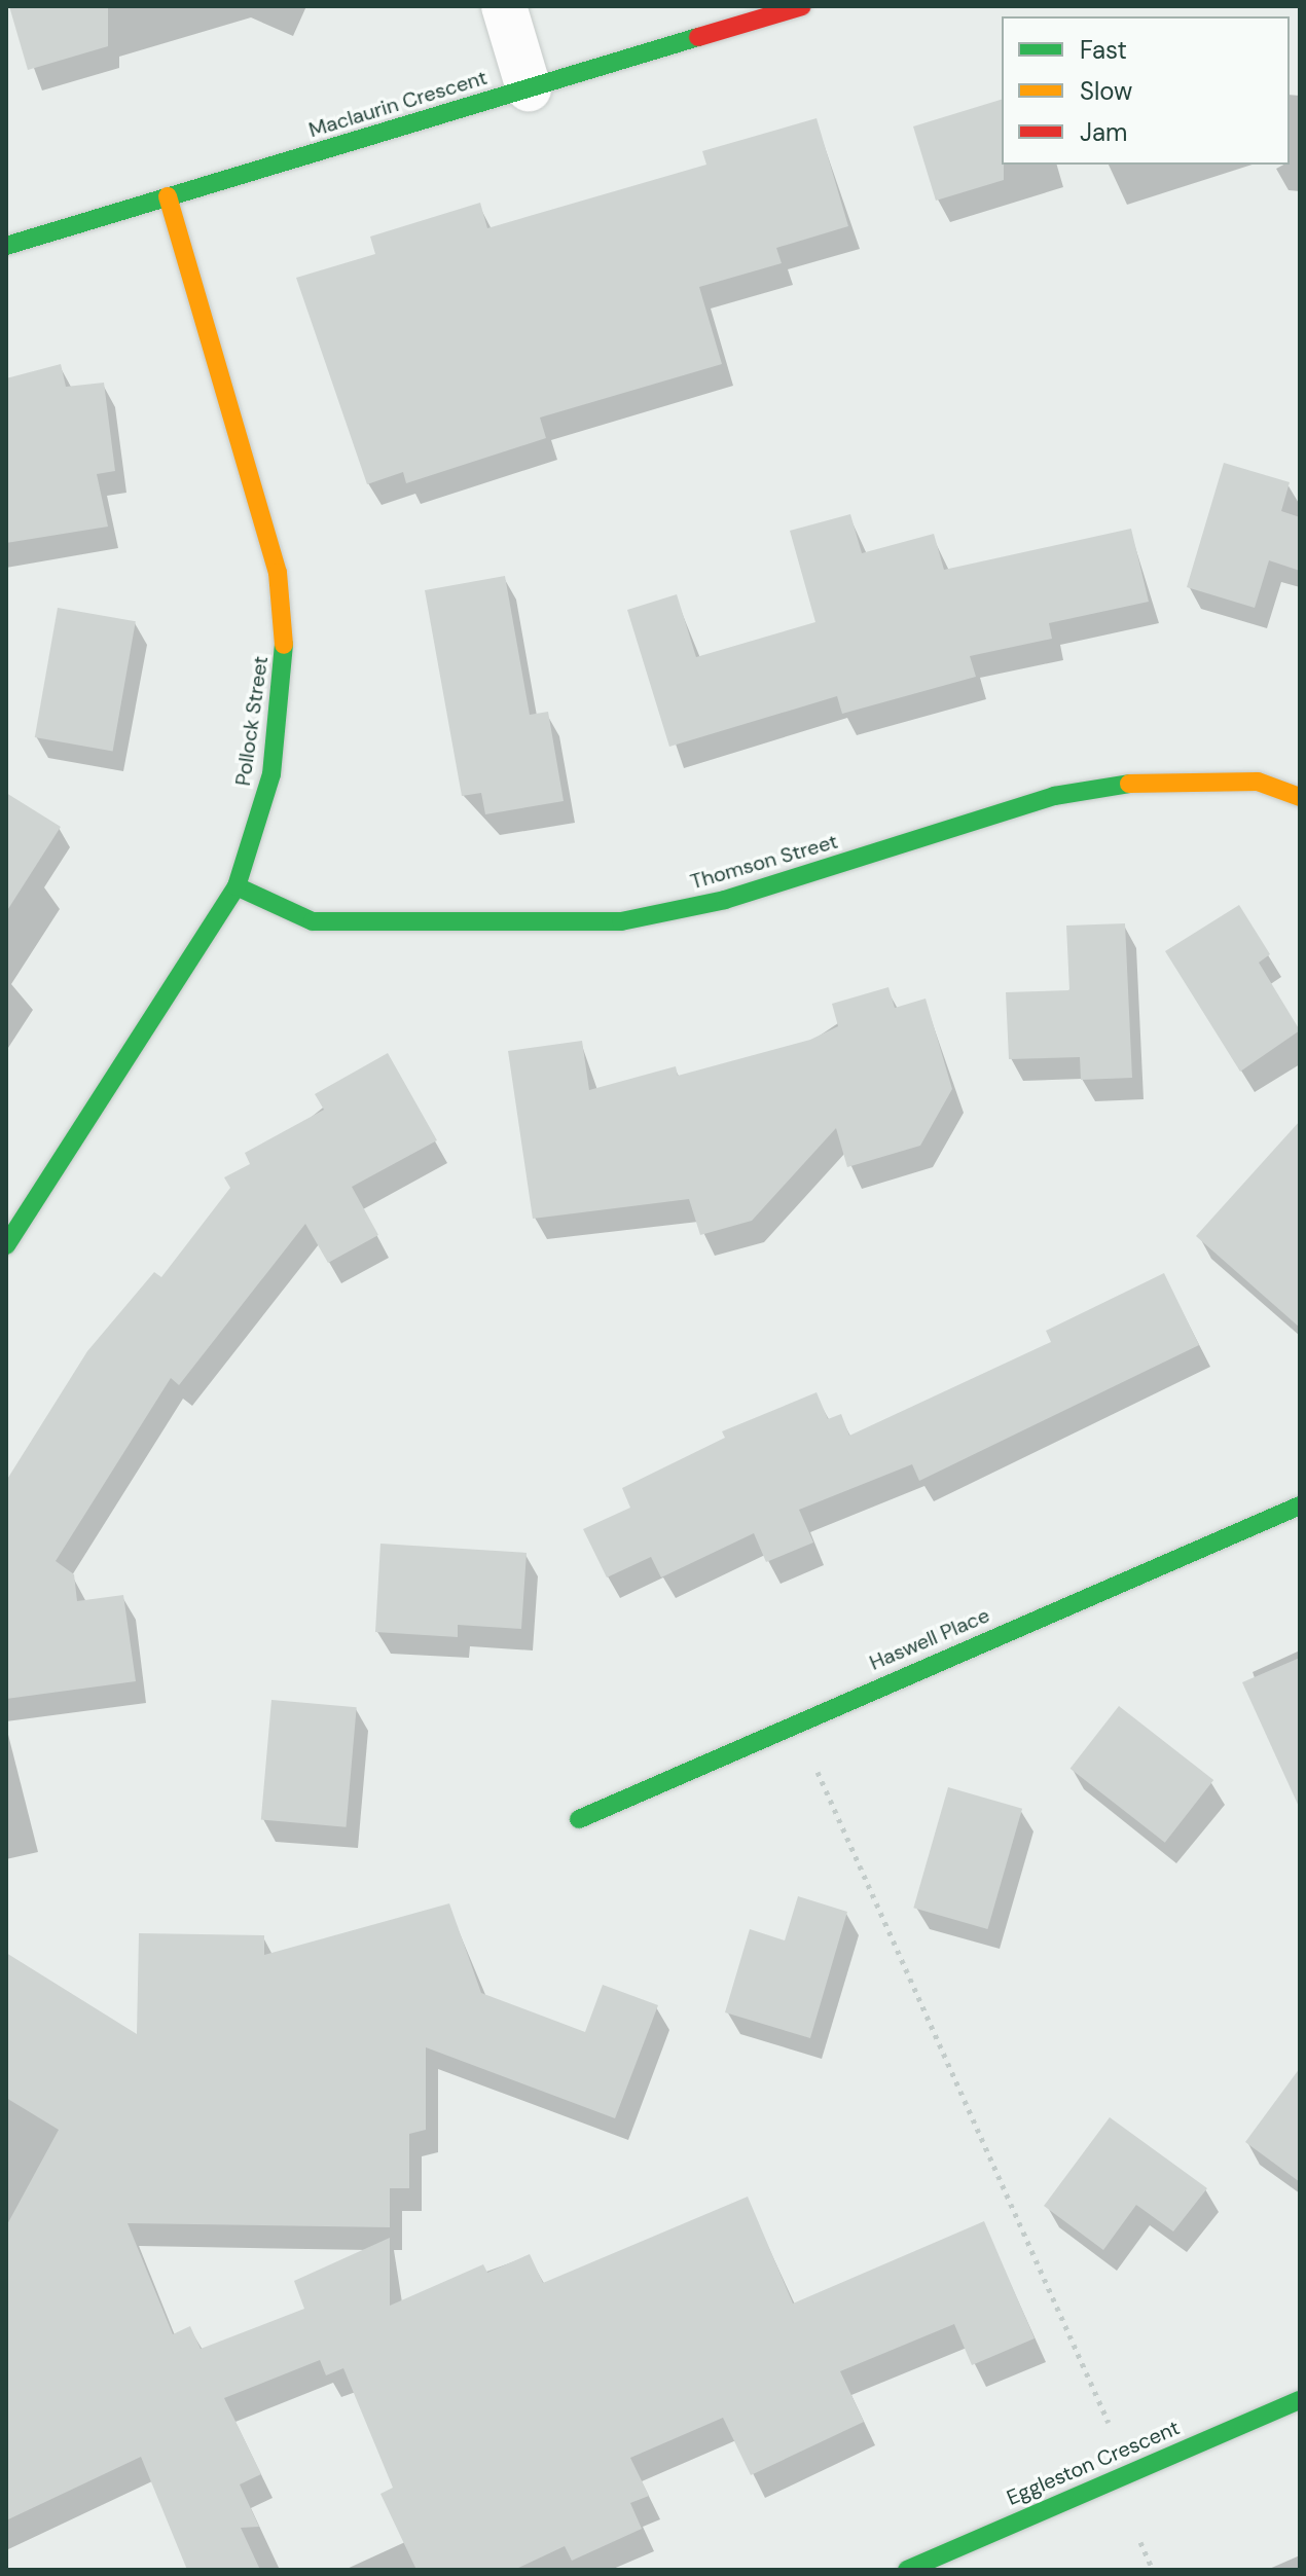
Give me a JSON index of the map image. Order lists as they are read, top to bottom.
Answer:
{
  "streets": {
    "street": [
      "Maclaurin Crescent",
      "Pollock Street",
      "Thomson Street",
      "Haswell Place",
      "Eggleston Crescent"
    ]
  },
  "crossings": [
    ["Maclaurin Crescent", "Pollock Street"],
    ["Pollock Street", "Thomson Street"]
  ],
  "legend": ["Fast", "Slow", "Jam"]
}
